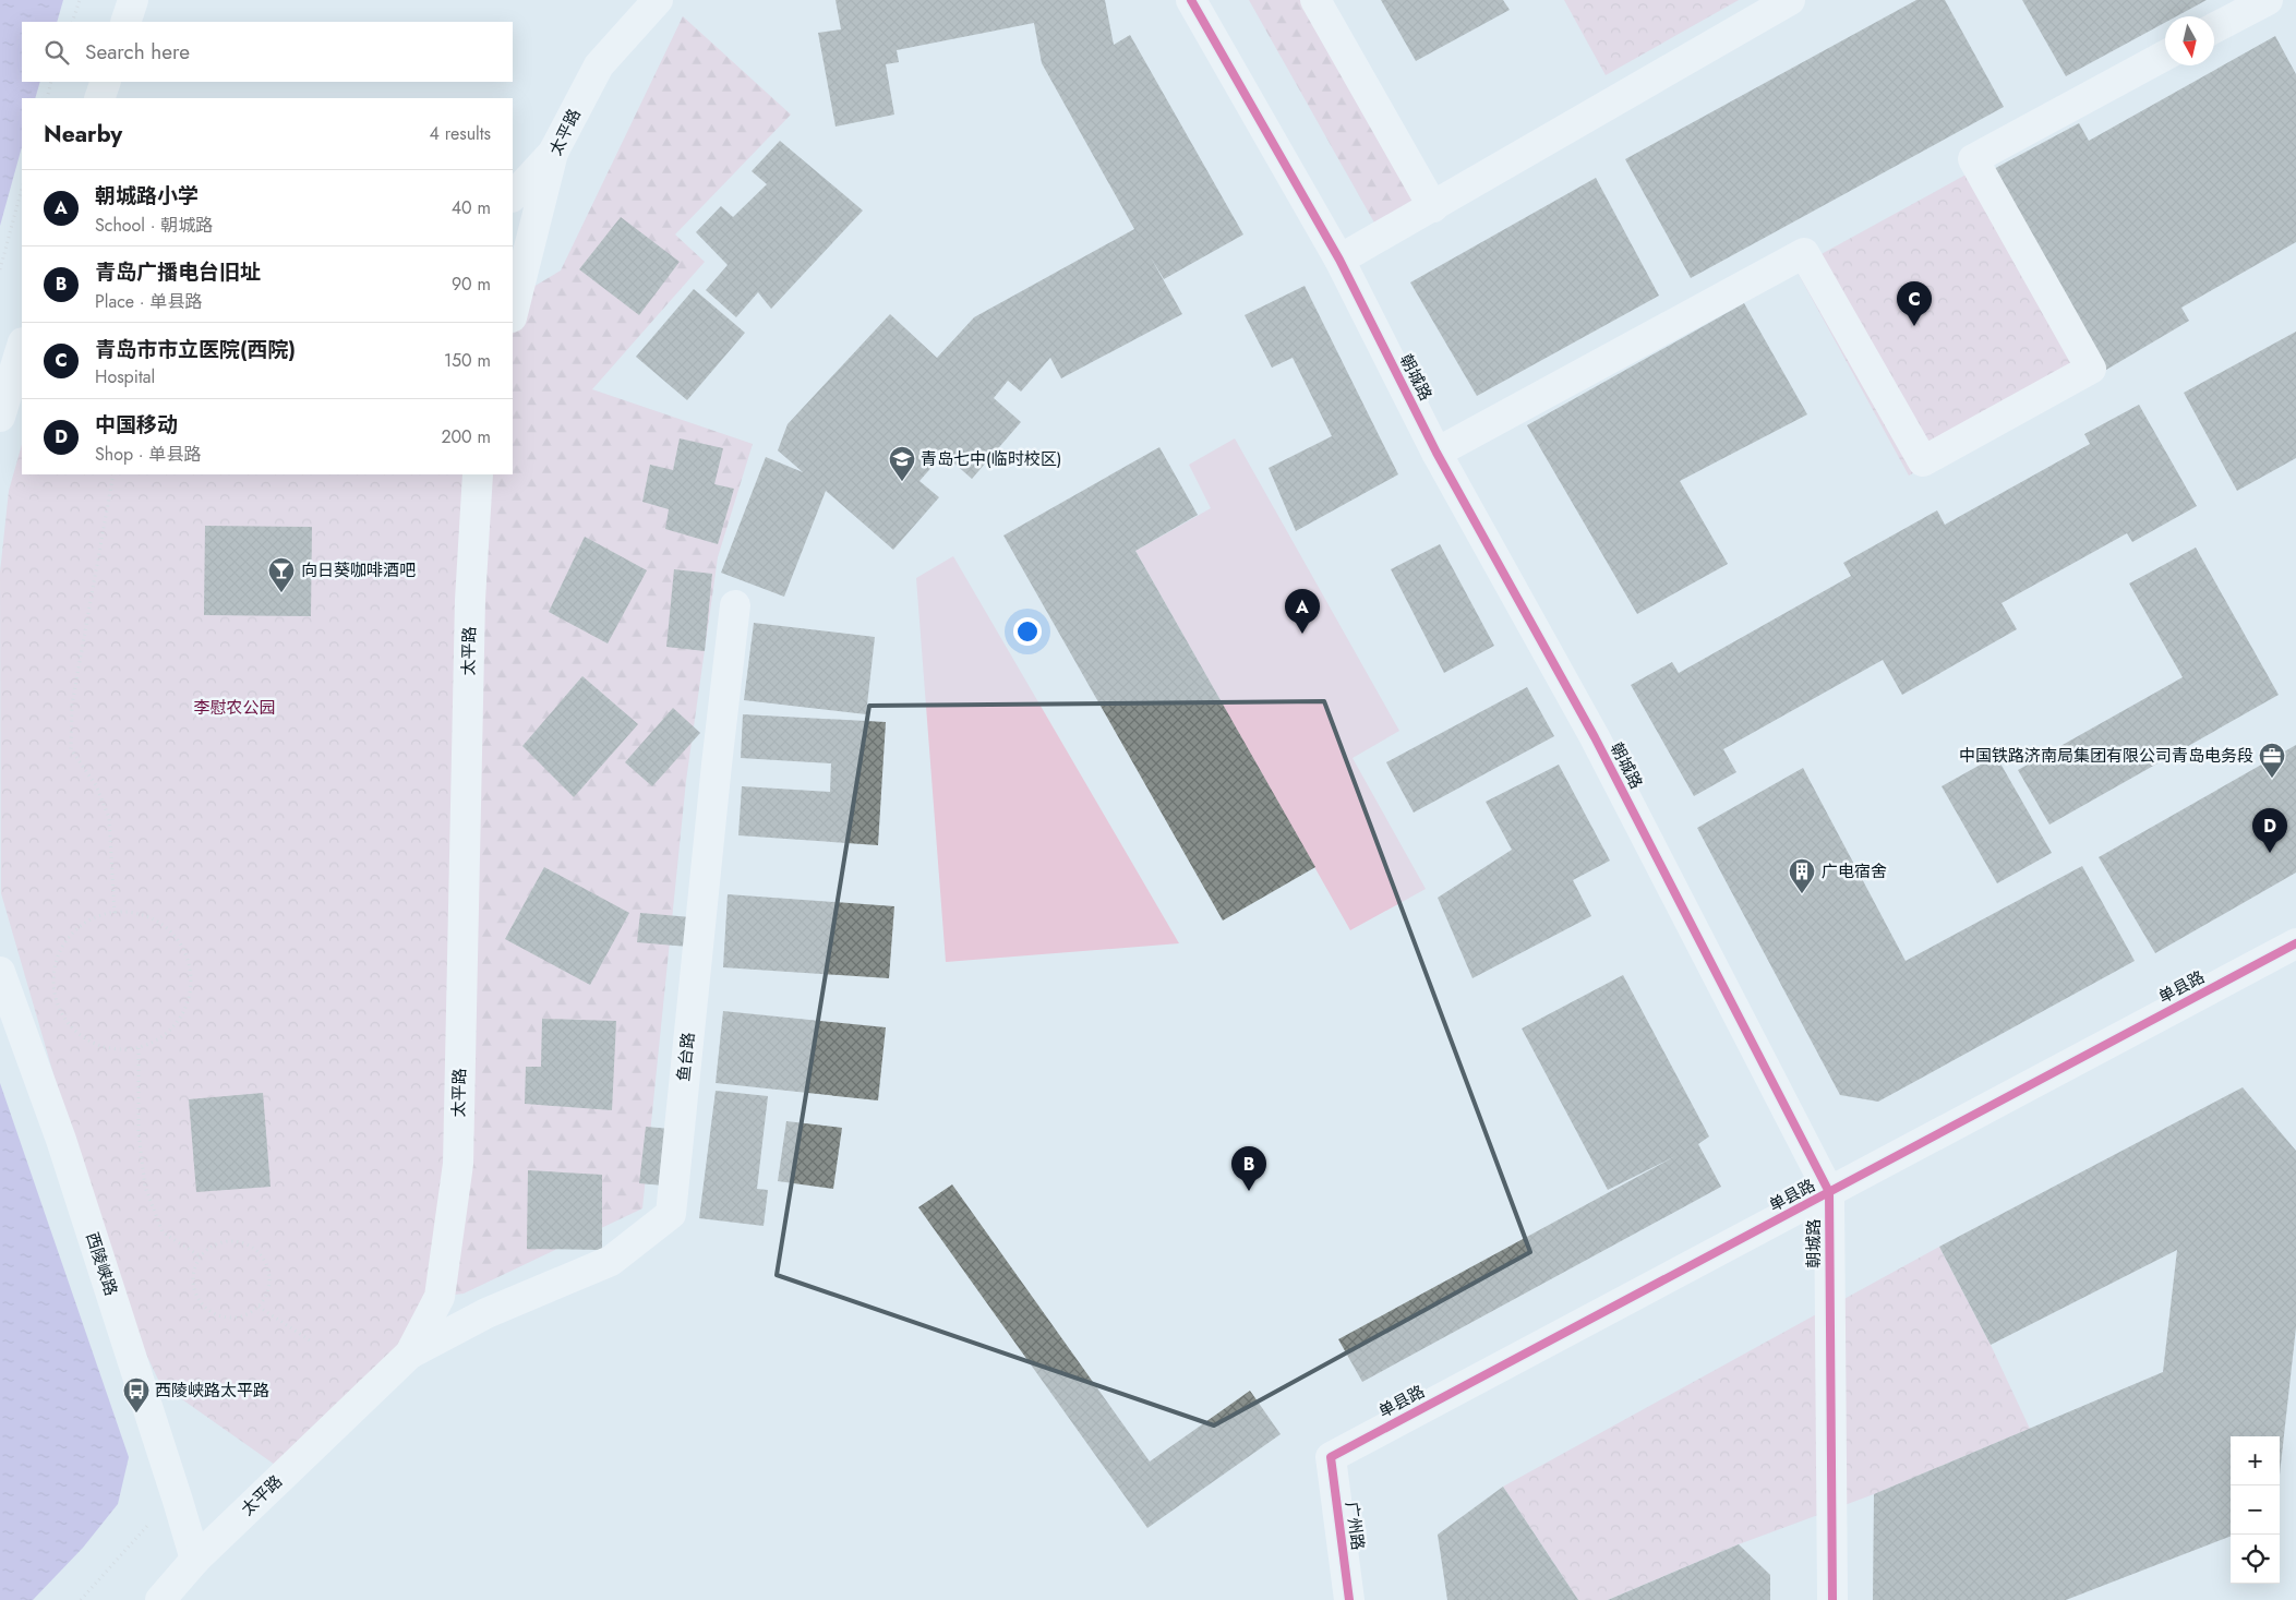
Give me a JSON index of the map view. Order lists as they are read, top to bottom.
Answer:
{
  "streets": {
    "street": [
      "太平路",
      "朝城路",
      "单县路",
      "鱼台路",
      "西陵峡路",
      "广州路"
    ]
  },
  "crossings": [
    ["太平路", "鱼台路"],
    ["太平路", "西陵峡路"],
    ["朝城路", "单县路"],
    ["单县路", "广州路"]
  ],
  "parks": ["李慰农公园"],
  "places": {
    "school or university": ["青岛七中(临时校区)"],
    "bar": ["向日葵咖啡酒吧"],
    "office": ["中国铁路济南局集团有限公司青岛电务段"],
    "building": ["广电宿舍"],
    "bus stop": ["西陵峡路太平路"]
  },
  "north": "bottom",
  "page": {
    "search": "Search here",
    "heading": ["Nearby", "4 results"],
    "list": [
      {
        "mark": "A",
        "name": "朝城路小学",
        "note": "School · 朝城路",
        "value": "40 m"
      },
      {
        "mark": "B",
        "name": "青岛广播电台旧址",
        "note": "Place · 单县路",
        "value": "90 m"
      },
      {
        "mark": "C",
        "name": "青岛市市立医院(西院)",
        "note": "Hospital",
        "value": "150 m"
      },
      {
        "mark": "D",
        "name": "中国移动",
        "note": "Shop · 单县路",
        "value": "200 m"
      }
    ],
    "pins": [
      "C",
      "A",
      "D",
      "B"
    ],
    "map_buttons": ["+", "−"]
  }
}
